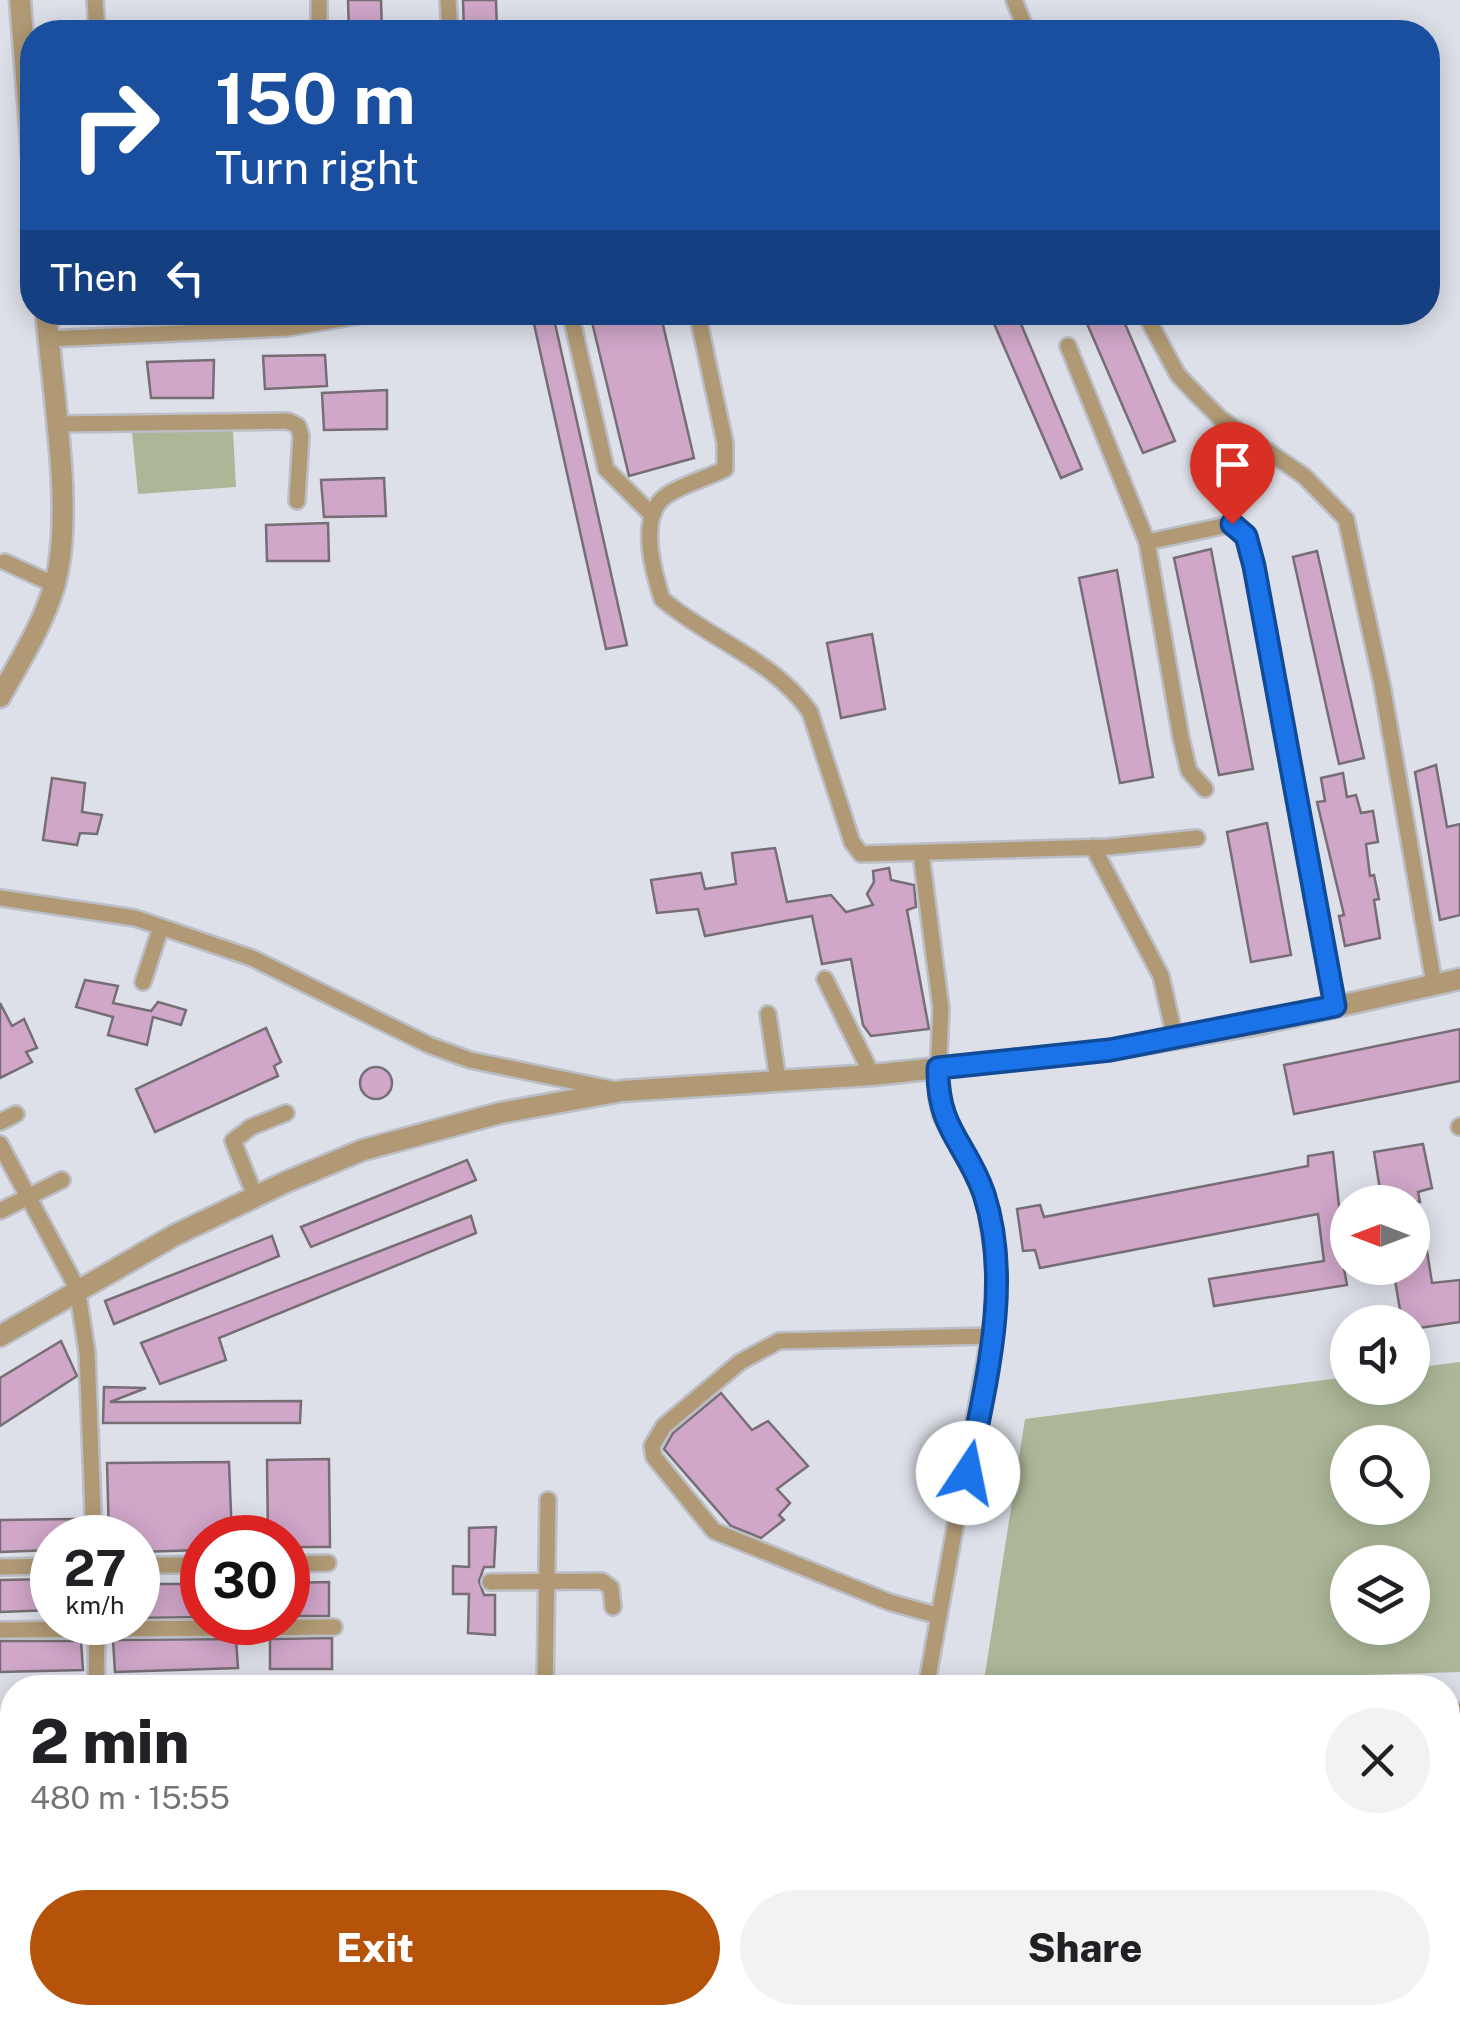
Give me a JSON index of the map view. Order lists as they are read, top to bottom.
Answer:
{
  "north": "left",
  "page": {
    "turn": ["150 m", "Turn right"],
    "then": "Then",
    "speed": "27 km/h",
    "limit": "30",
    "heading": ["2 min", "480 m · 15:55"],
    "buttons": ["Exit", "Share"]
  }
}
